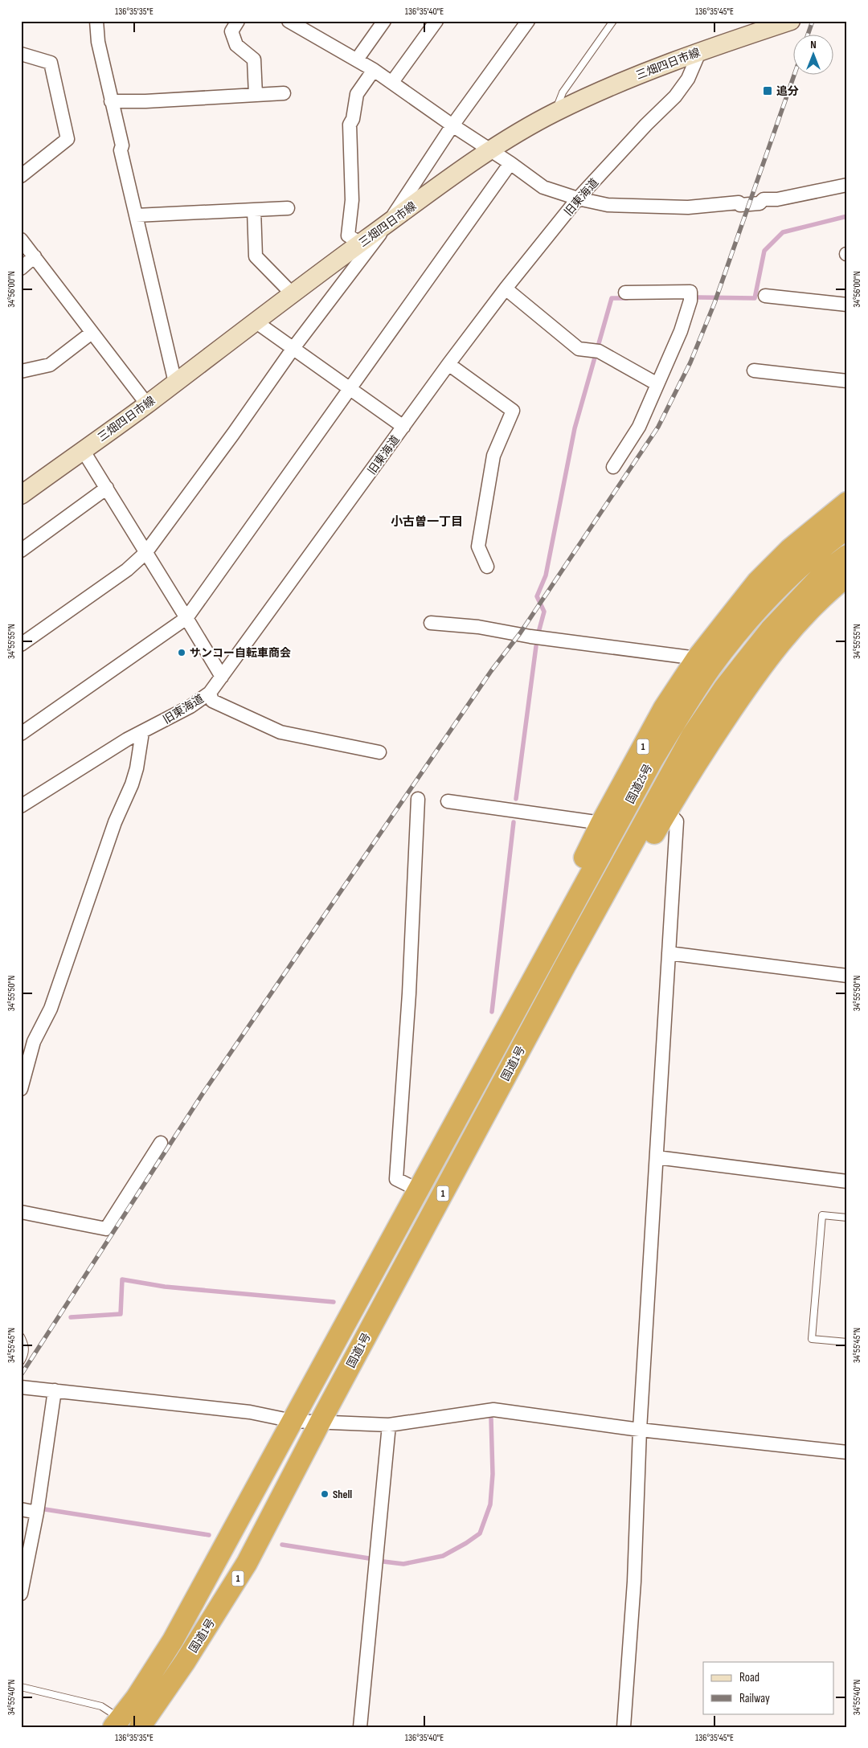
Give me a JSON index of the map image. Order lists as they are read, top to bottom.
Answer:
{
  "streets": {
    "highway": ["1", "国道25号", "国道1号"],
    "main road": ["三畑四日市線"],
    "street": ["旧東海道"]
  },
  "crossings": [
    ["三畑四日市線", "旧東海道"],
    ["1", "国道25号"],
    ["1", "国道1号"],
    ["国道25号", "国道1号"]
  ],
  "districts": ["小古曽一丁目"],
  "places": {
    "transit": ["追分"],
    "other": ["サンコー自転車商会", "Shell"]
  },
  "legend": ["Road", "Railway"],
  "north": "top",
  "coordinates": [
    "136°35'35\"E",
    "136°35'40\"E",
    "136°35'45\"E",
    "34°56'00\"N",
    "34°55'55\"N",
    "34°55'50\"N",
    "34°55'45\"N",
    "34°55'40\"N"
  ]
}
